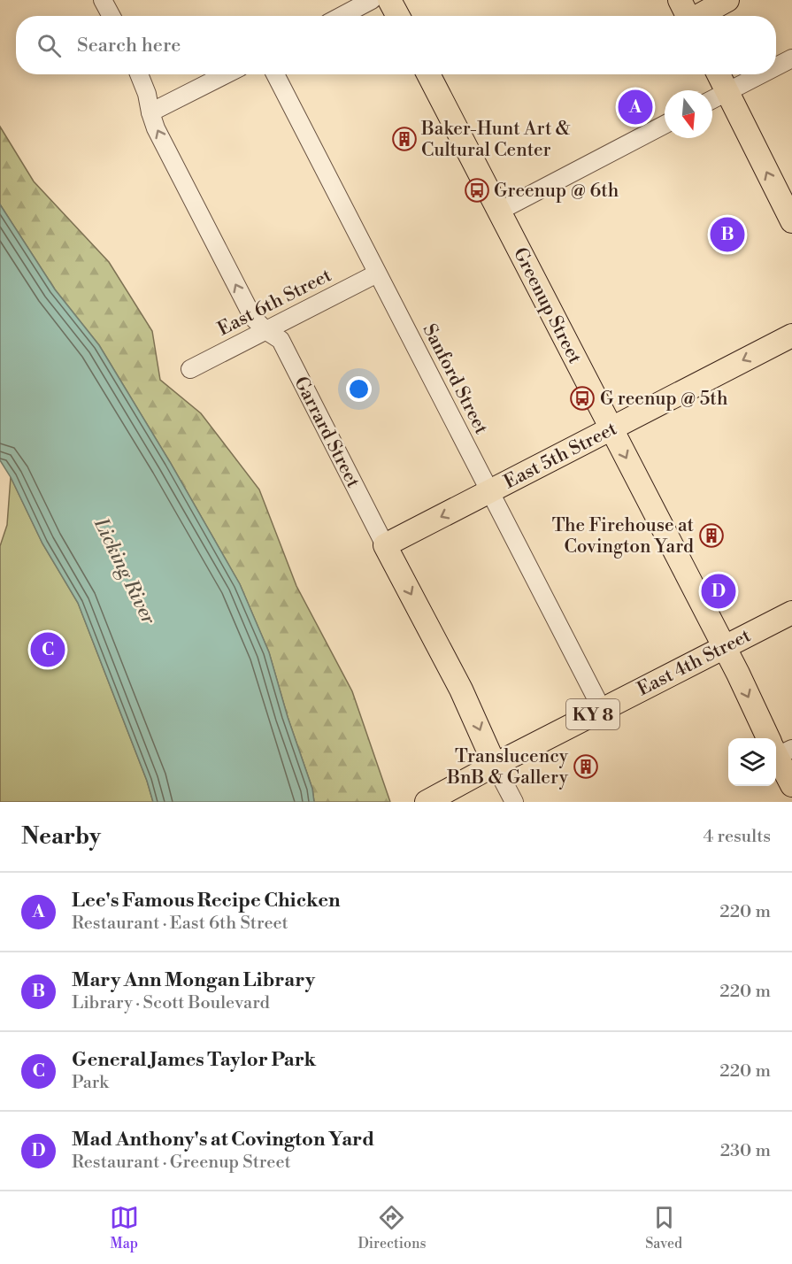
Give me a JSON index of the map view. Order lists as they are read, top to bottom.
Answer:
{
  "streets": {
    "main road": [
      "Greenup Street",
      "Garrard Street",
      "East 5th Street",
      "East 4th Street",
      "KY 8"
    ],
    "street": ["East 6th Street", "Sanford Street"]
  },
  "crossings": [
    ["East 6th Street", "Sanford Street"],
    ["East 6th Street", "Garrard Street"],
    ["Greenup Street", "East 5th Street"],
    ["Greenup Street", "East 4th Street"],
    ["Sanford Street", "East 5th Street"],
    ["Sanford Street", "East 4th Street"],
    ["Garrard Street", "East 5th Street"],
    ["Garrard Street", "East 4th Street"]
  ],
  "one_way": ["Greenup Street", "East 5th Street"],
  "water": ["Licking River"],
  "places": {
    "building": ["Baker-Hunt Art & Cultural Center", "The Firehouse at Covington Yard", "Translucency BnB & Gallery"],
    "bus stop": ["Greenup @ 6th", "G reenup @ 5th"]
  },
  "north": "bottom",
  "page": {
    "search": "Search here",
    "pins": [
      "A",
      "B",
      "D",
      "C"
    ],
    "heading": ["Nearby", "4 results"],
    "list": [
      {
        "mark": "A",
        "name": "Lee's Famous Recipe Chicken",
        "note": "Restaurant · East 6th Street",
        "value": "220 m"
      },
      {
        "mark": "B",
        "name": "Mary Ann Mongan Library",
        "note": "Library · Scott Boulevard",
        "value": "220 m"
      },
      {
        "mark": "C",
        "name": "General James Taylor Park",
        "note": "Park",
        "value": "220 m"
      },
      {
        "mark": "D",
        "name": "Mad Anthony's at Covington Yard",
        "note": "Restaurant · Greenup Street",
        "value": "230 m"
      }
    ],
    "nav": ["Map", "Directions", "Saved"]
  }
}
